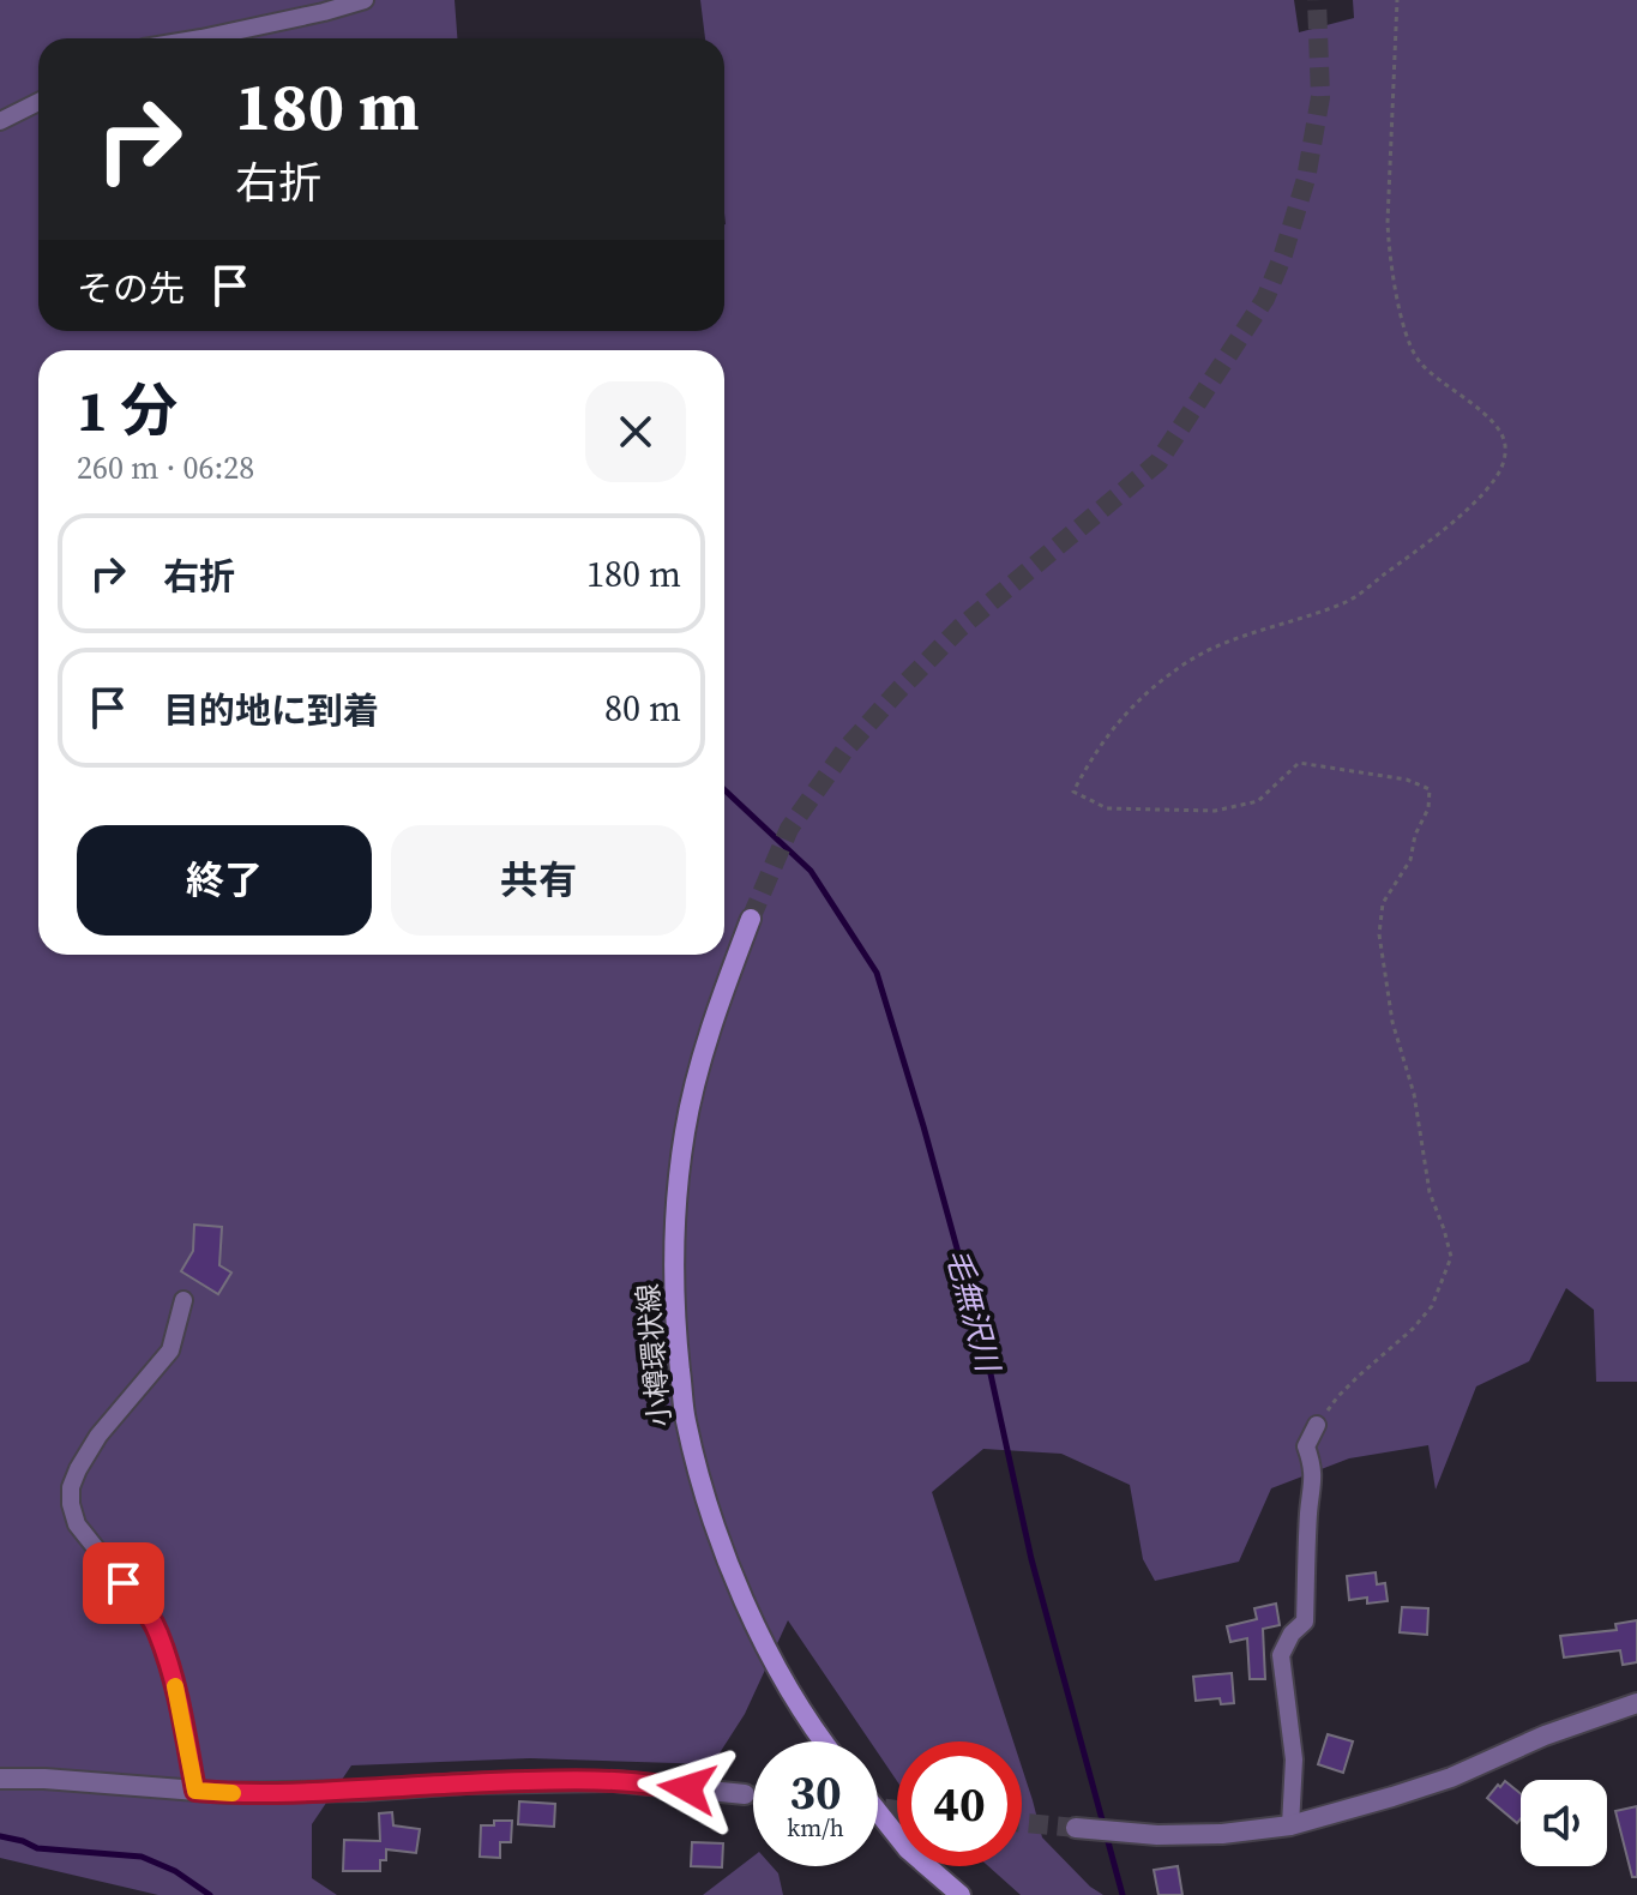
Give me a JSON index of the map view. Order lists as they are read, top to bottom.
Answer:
{
  "streets": {
    "main road": ["小樽環状線"]
  },
  "water": ["毛無沢川"],
  "page": {
    "turn": ["180 m", "右折"],
    "then": "その先",
    "heading": ["1 分", "260 m · 06:28"],
    "list": [
      {
        "name": "右折",
        "value": "180 m"
      },
      {
        "name": "目的地に到着",
        "value": "80 m"
      }
    ],
    "buttons": ["終了", "共有"],
    "speed": "30 km/h",
    "limit": "40"
  }
}
